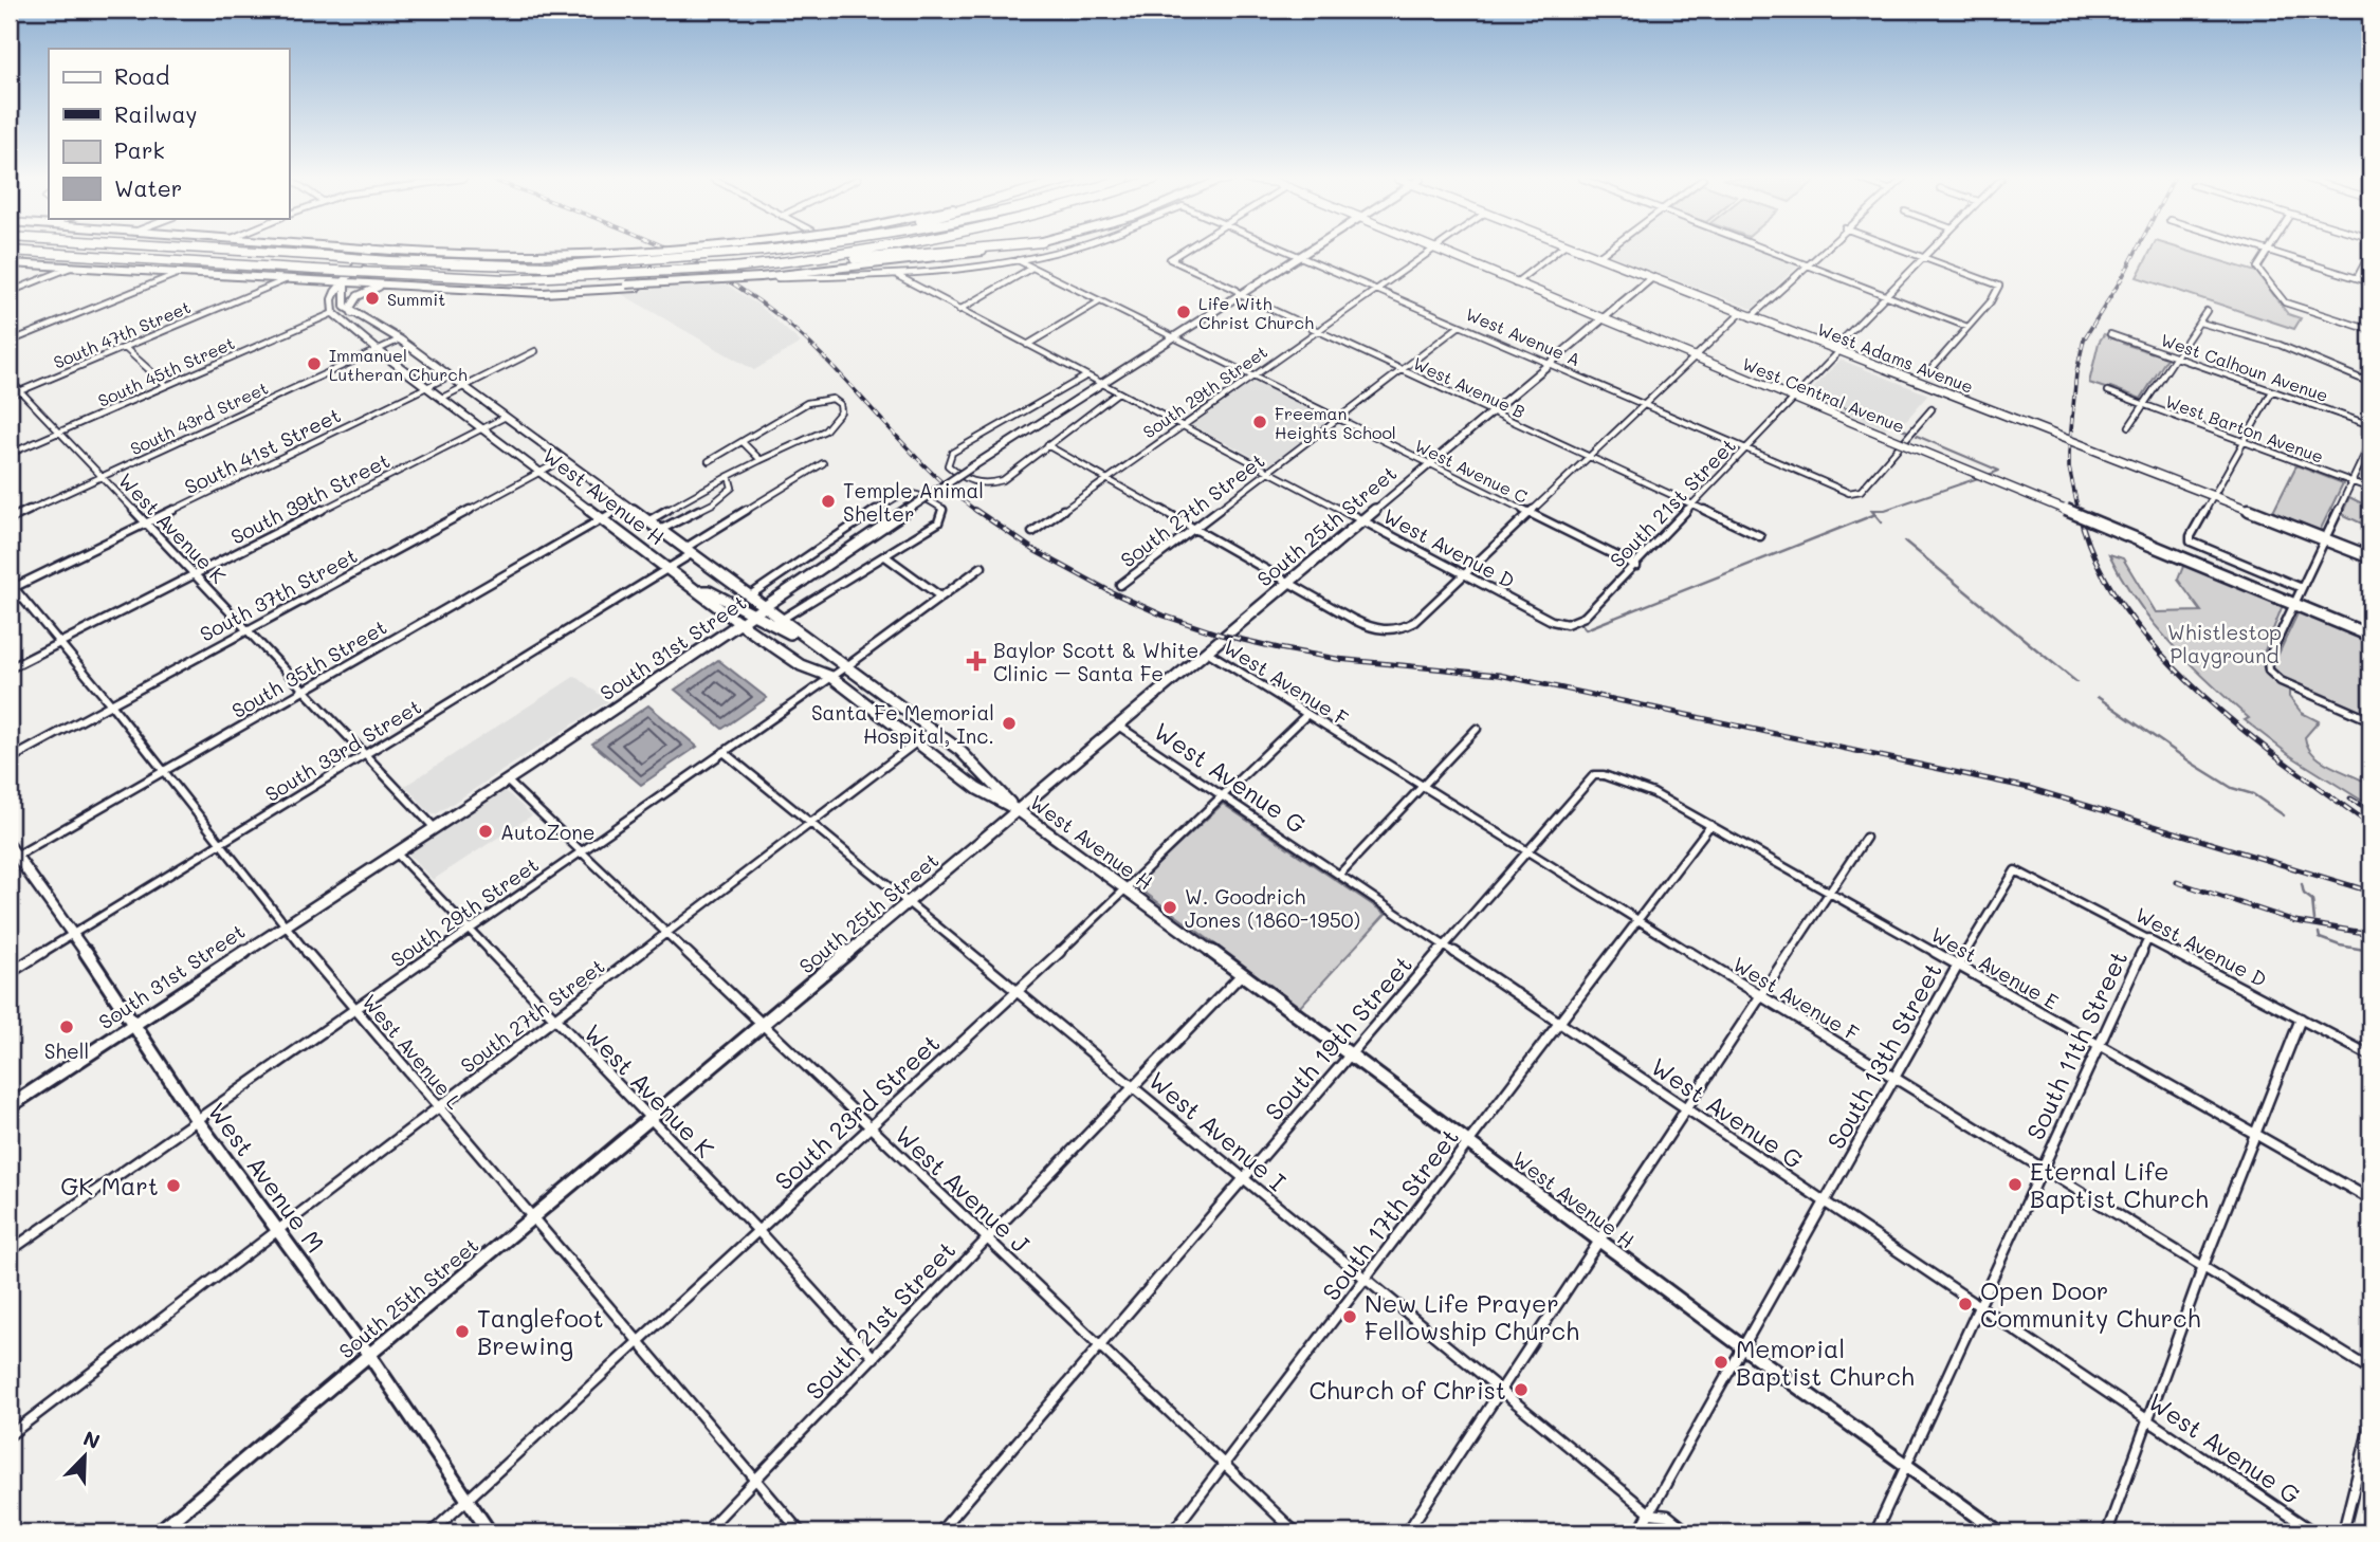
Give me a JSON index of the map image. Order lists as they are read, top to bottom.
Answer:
{
  "streets": {
    "main road": [
      "West Adams Avenue",
      "West Central Avenue",
      "West Avenue H",
      "South 25th Street",
      "South 31st Street",
      "West Avenue M"
    ],
    "street": [
      "South 47th Street",
      "West Avenue A",
      "West Calhoun Avenue",
      "South 45th Street",
      "West Avenue B",
      "South 29th Street",
      "South 43rd Street",
      "West Barton Avenue",
      "South 41st Street",
      "West Avenue C",
      "South 39th Street",
      "South 21st Street",
      "South 27th Street",
      "West Avenue K",
      "West Avenue D",
      "South 37th Street",
      "South 35th Street",
      "West Avenue F",
      "South 33rd Street",
      "West Avenue G",
      "West Avenue E",
      "South 19th Street",
      "South 11th Street",
      "West Avenue L",
      "South 13th Street",
      "South 23rd Street",
      "West Avenue I",
      "West Avenue J",
      "South 17th Street"
    ]
  },
  "crossings": [
    ["South 47th Street", "West Avenue K"],
    ["West Avenue A", "South 29th Street"],
    ["West Avenue A", "West Avenue C"],
    ["West Avenue A", "South 21st Street"],
    ["West Avenue A", "South 27th Street"],
    ["West Avenue A", "South 25th Street"],
    ["West Avenue A", "South 31st Street"],
    ["West Adams Avenue", "South 21st Street"],
    ["West Adams Avenue", "South 25th Street"],
    ["South 45th Street", "West Avenue H"],
    ["South 45th Street", "West Avenue K"],
    ["West Avenue B", "South 29th Street"],
    ["West Avenue B", "South 21st Street"],
    ["West Avenue B", "South 27th Street"],
    ["West Avenue B", "South 25th Street"],
    ["West Avenue B", "South 31st Street"],
    ["South 29th Street", "West Avenue C"],
    ["South 29th Street", "West Avenue H"],
    ["South 29th Street", "West Avenue K"],
    ["South 29th Street", "West Avenue D"],
    ["South 29th Street", "West Avenue L"],
    ["South 29th Street", "West Avenue I"],
    ["South 29th Street", "West Avenue M"],
    ["South 29th Street", "West Avenue J"],
    ["West Central Avenue", "South 21st Street"],
    ["West Central Avenue", "South 25th Street"],
    ["South 43rd Street", "West Avenue H"],
    ["South 43rd Street", "West Avenue K"],
    ["South 41st Street", "West Avenue H"],
    ["South 41st Street", "West Avenue K"],
    ["South 41st Street", "West Avenue L"],
    ["West Avenue C", "South 21st Street"],
    ["West Avenue C", "South 27th Street"],
    ["West Avenue C", "South 25th Street"],
    ["West Avenue C", "South 31st Street"],
    ["West Avenue H", "South 39th Street"],
    ["West Avenue H", "South 21st Street"],
    ["West Avenue H", "South 27th Street"],
    ["West Avenue H", "South 25th Street"],
    ["West Avenue H", "South 37th Street"],
    ["West Avenue H", "South 31st Street"],
    ["West Avenue H", "South 35th Street"],
    ["West Avenue H", "South 33rd Street"],
    ["West Avenue H", "South 19th Street"],
    ["West Avenue H", "South 11th Street"],
    ["West Avenue H", "South 13th Street"],
    ["West Avenue H", "South 23rd Street"],
    ["West Avenue H", "South 17th Street"],
    ["South 39th Street", "West Avenue K"],
    ["South 39th Street", "West Avenue L"],
    ["South 21st Street", "West Avenue K"],
    ["South 21st Street", "West Avenue D"],
    ["South 21st Street", "West Avenue L"],
    ["South 21st Street", "West Avenue I"],
    ["South 21st Street", "West Avenue J"],
    ["South 27th Street", "West Avenue K"],
    ["South 27th Street", "West Avenue D"],
    ["South 27th Street", "West Avenue L"],
    ["South 27th Street", "West Avenue I"],
    ["South 27th Street", "West Avenue M"],
    ["South 27th Street", "West Avenue J"],
    ["South 25th Street", "West Avenue K"],
    ["South 25th Street", "West Avenue D"],
    ["South 25th Street", "West Avenue F"],
    ["South 25th Street", "West Avenue G"],
    ["South 25th Street", "West Avenue L"],
    ["South 25th Street", "West Avenue I"],
    ["South 25th Street", "West Avenue M"],
    ["South 25th Street", "West Avenue J"],
    ["West Avenue K", "South 37th Street"],
    ["West Avenue K", "South 31st Street"],
    ["West Avenue K", "South 35th Street"],
    ["West Avenue K", "South 33rd Street"],
    ["West Avenue K", "South 23rd Street"],
    ["West Avenue D", "South 31st Street"],
    ["West Avenue D", "South 11th Street"],
    ["West Avenue D", "South 13th Street"],
    ["South 37th Street", "West Avenue L"],
    ["South 31st Street", "West Avenue L"],
    ["South 31st Street", "West Avenue M"],
    ["South 31st Street", "West Avenue J"],
    ["South 35th Street", "West Avenue L"],
    ["South 35th Street", "West Avenue M"],
    ["West Avenue F", "South 19th Street"],
    ["West Avenue F", "South 11th Street"],
    ["West Avenue F", "South 13th Street"],
    ["West Avenue F", "South 23rd Street"],
    ["West Avenue F", "South 17th Street"],
    ["South 33rd Street", "West Avenue L"],
    ["South 33rd Street", "West Avenue M"],
    ["West Avenue G", "South 19th Street"],
    ["West Avenue G", "South 11th Street"],
    ["West Avenue G", "South 13th Street"],
    ["West Avenue G", "South 23rd Street"],
    ["West Avenue G", "South 17th Street"],
    ["West Avenue E", "South 19th Street"],
    ["West Avenue E", "South 11th Street"],
    ["West Avenue E", "South 13th Street"],
    ["West Avenue E", "South 17th Street"],
    ["South 19th Street", "West Avenue I"],
    ["South 19th Street", "West Avenue J"],
    ["West Avenue L", "South 23rd Street"],
    ["South 13th Street", "West Avenue I"],
    ["South 23rd Street", "West Avenue I"],
    ["South 23rd Street", "West Avenue M"],
    ["South 23rd Street", "West Avenue J"],
    ["West Avenue I", "South 17th Street"],
    ["West Avenue J", "South 17th Street"]
  ],
  "parks": ["Whistlestop Playground"],
  "places": {
    "other": [
      "Summit",
      "Life With Christ Church",
      "Immanuel Lutheran Church",
      "Freeman Heights School",
      "Temple Animal Shelter",
      "Santa Fe Memorial Hospital, Inc.",
      "AutoZone",
      "W. Goodrich Jones (1860-1950)",
      "Shell",
      "Eternal Life Baptist Church",
      "GK Mart",
      "Open Door Community Church",
      "New Life Prayer Fellowship Church",
      "Tanglefoot Brewing",
      "Memorial Baptist Church",
      "Church of Christ"
    ],
    "health": ["Baylor Scott & White Clinic – Santa Fe"]
  },
  "legend": [
    "Road",
    "Railway",
    "Park",
    "Water"
  ],
  "north": "top right"
}
